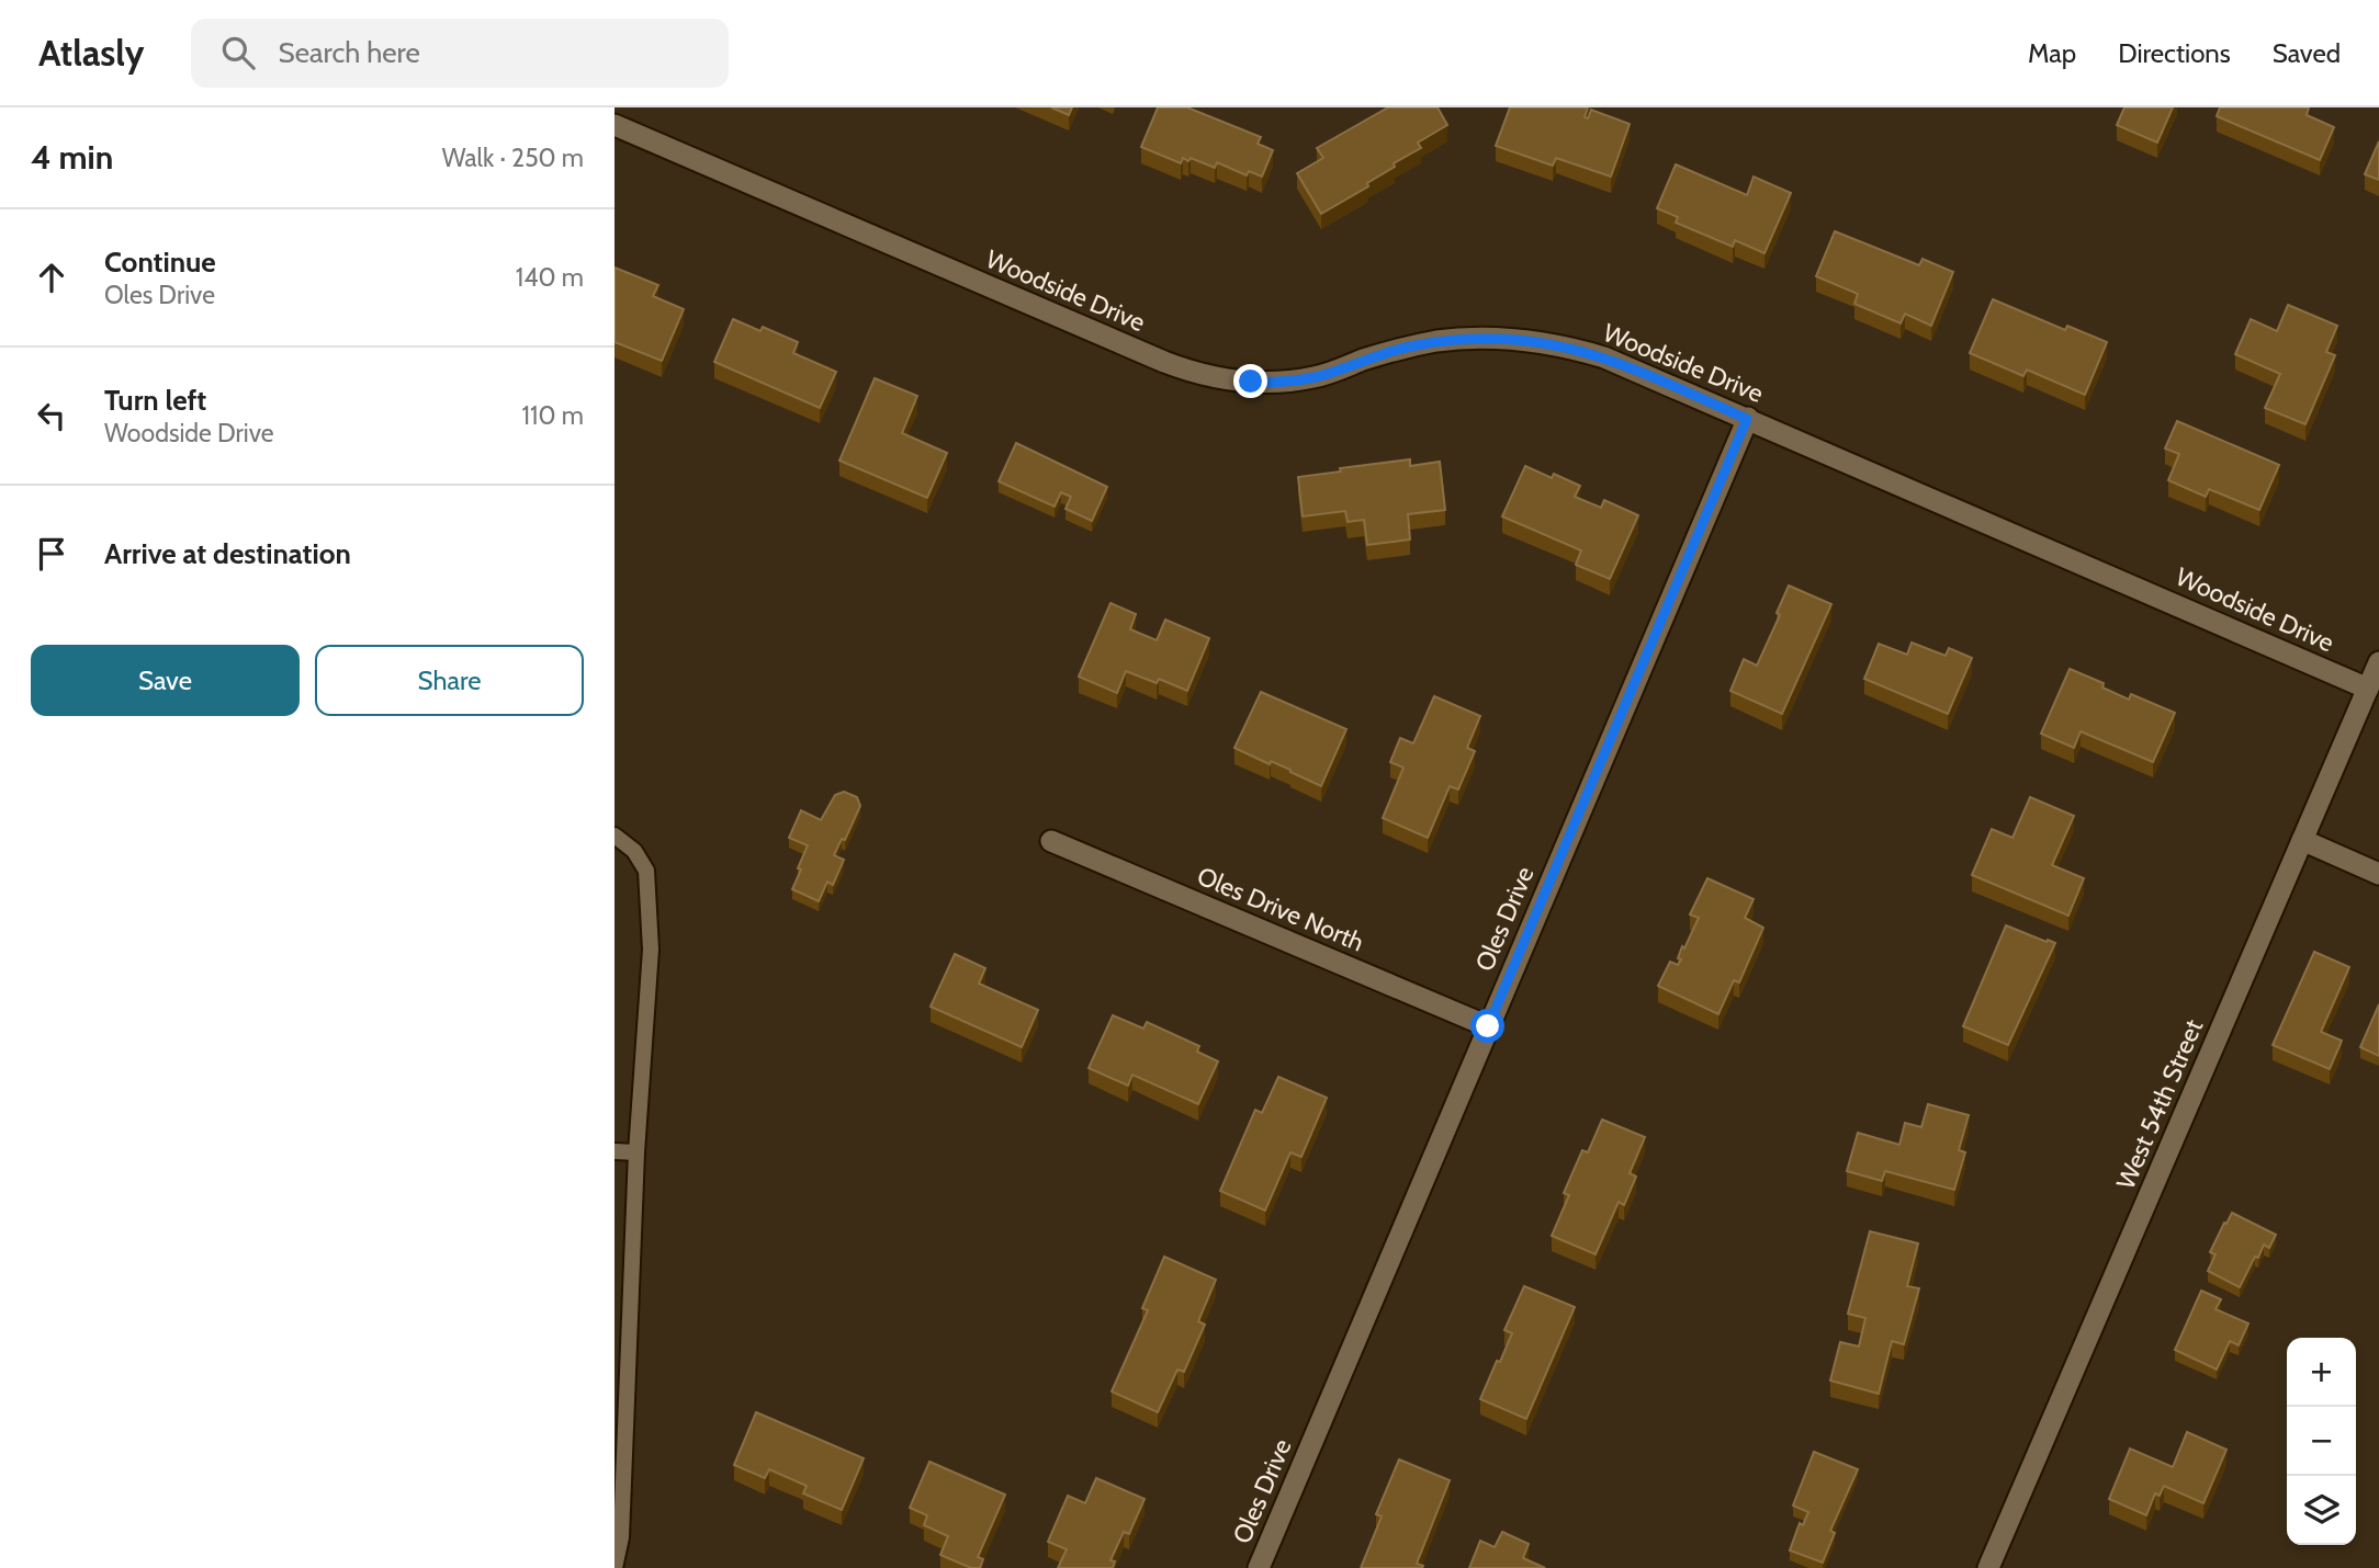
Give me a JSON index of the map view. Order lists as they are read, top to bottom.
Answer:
{
  "streets": {
    "street": [
      "Woodside Drive",
      "Oles Drive North",
      "Oles Drive",
      "West 54th Street"
    ]
  },
  "crossings": [
    ["Woodside Drive", "Oles Drive"],
    ["Woodside Drive", "West 54th Street"],
    ["Oles Drive North", "Oles Drive"]
  ],
  "page": {
    "header": "Atlasly",
    "search": "Search here",
    "nav": ["Map", "Directions", "Saved"],
    "heading": ["4 min", "Walk · 250 m"],
    "list": [
      ["Continue", "Oles Drive", "140 m"],
      ["Turn left", "Woodside Drive", "110 m"],
      "Arrive at destination"
    ],
    "buttons": ["Save", "Share"],
    "map_buttons": ["+", "−"]
  }
}
